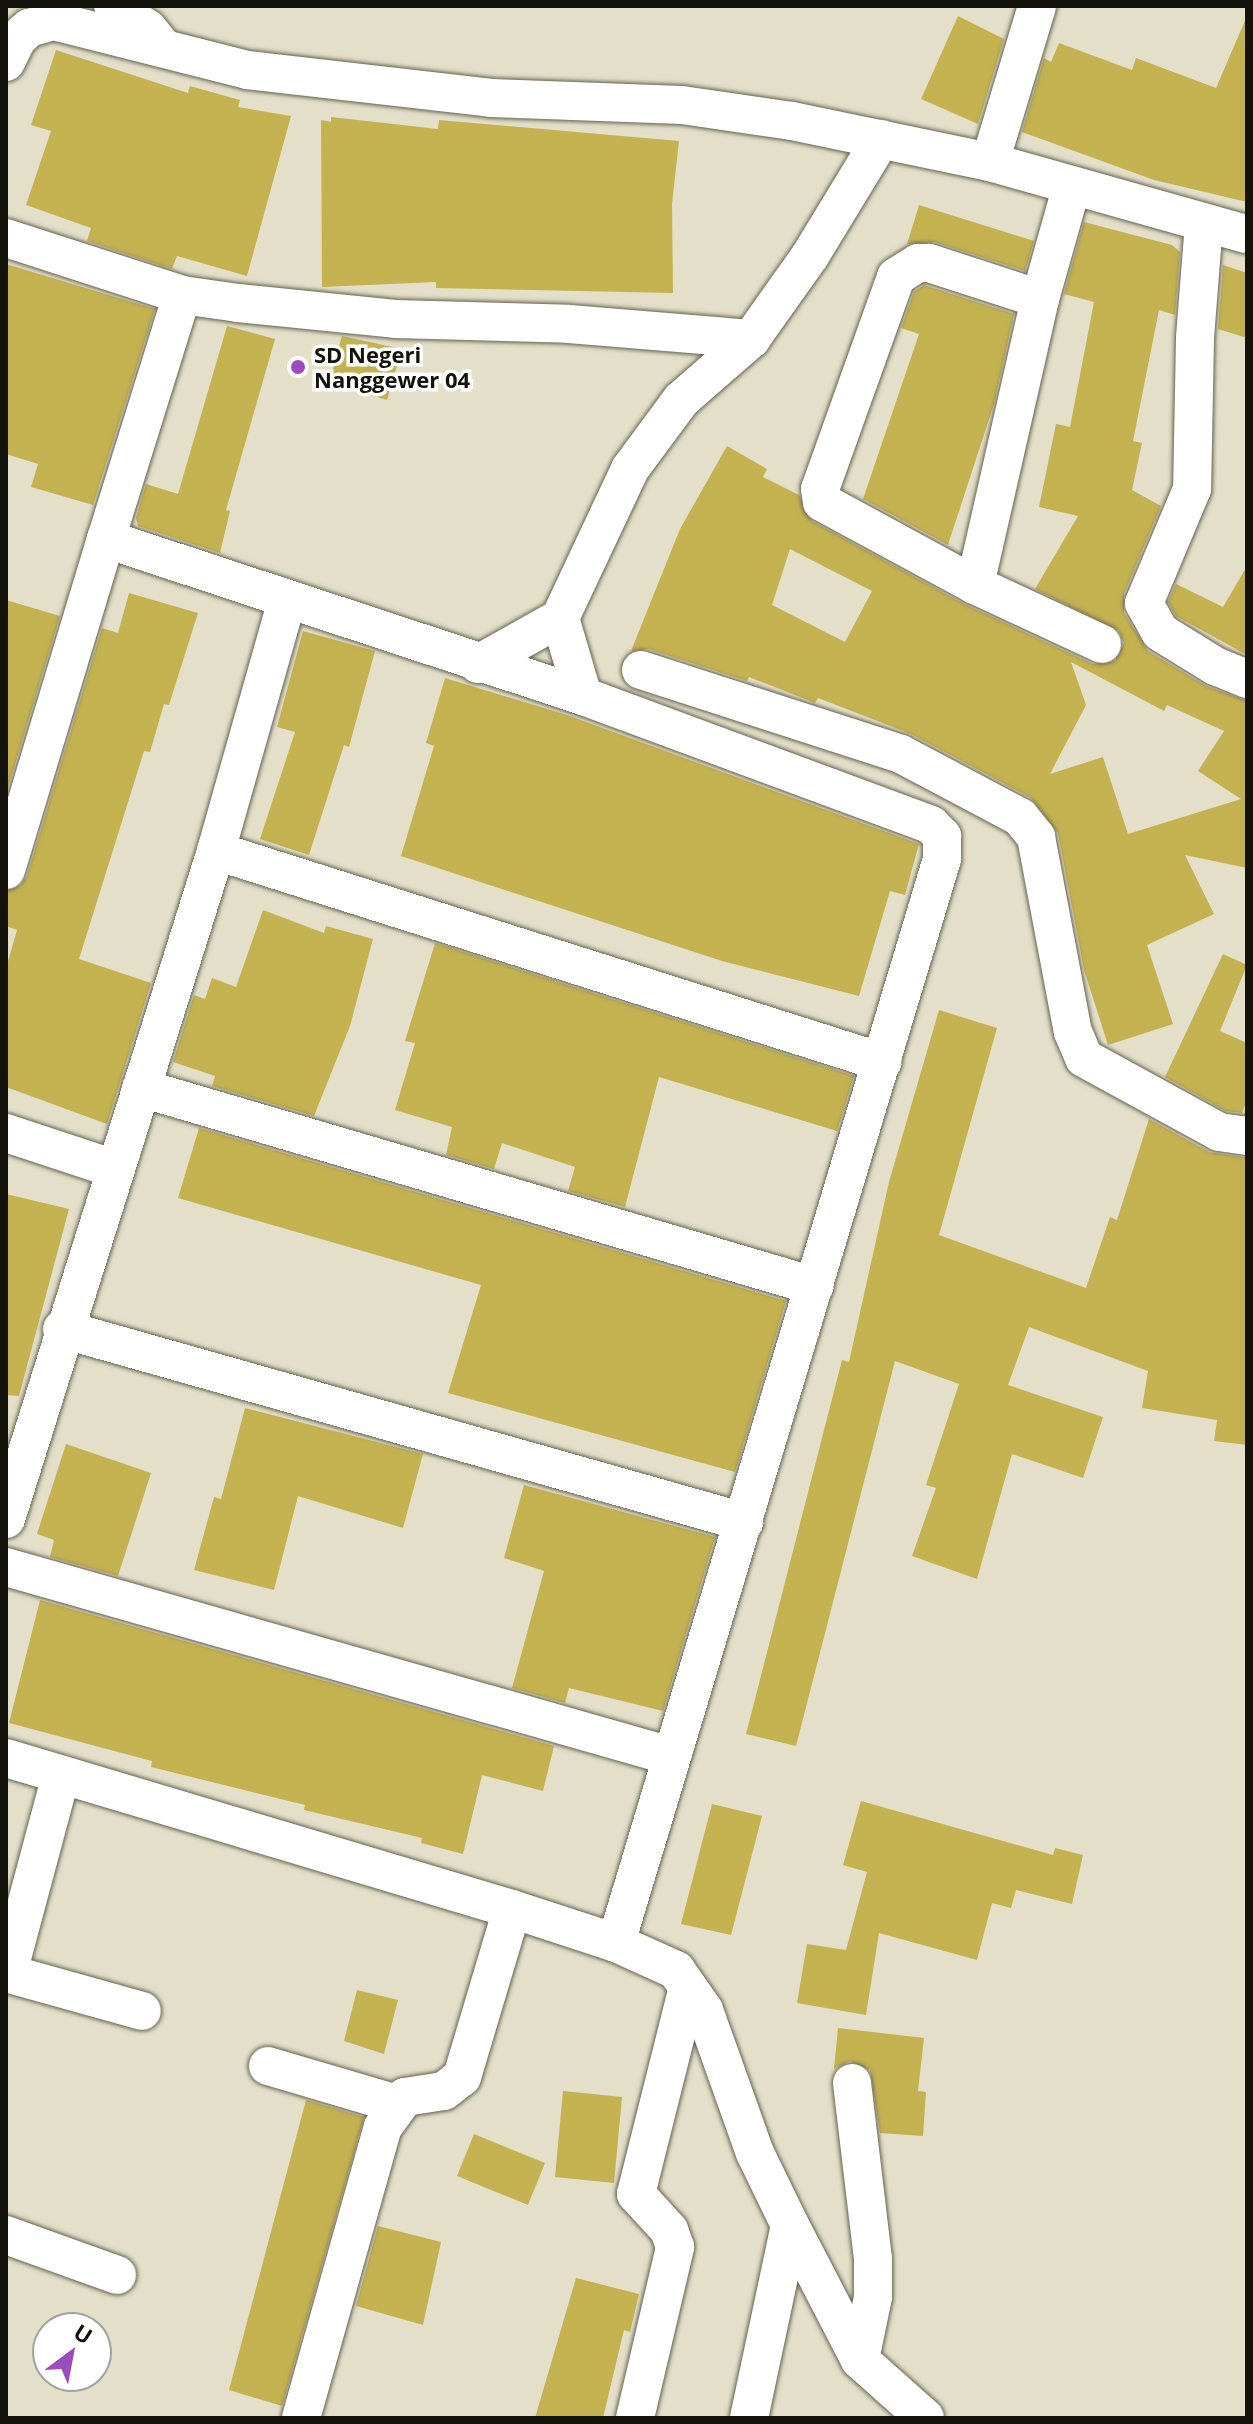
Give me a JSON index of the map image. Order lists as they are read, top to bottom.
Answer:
{
  "places": ["SD Negeri Nanggewer 04"],
  "north": "top right"
}
